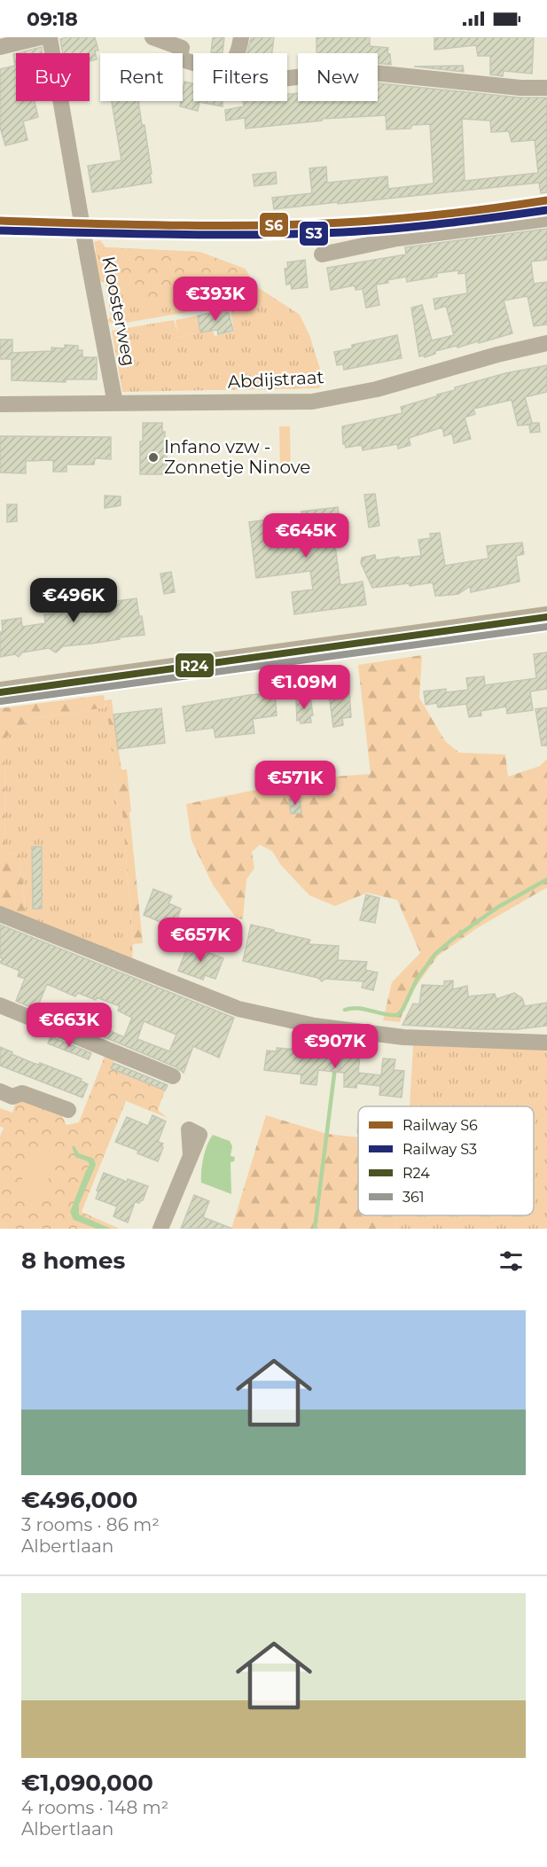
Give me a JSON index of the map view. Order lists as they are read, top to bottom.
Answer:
{
  "streets": {
    "street": ["Kloosterweg", "Abdijstraat"]
  },
  "crossings": [
    ["Kloosterweg", "Abdijstraat"]
  ],
  "places": ["Infano vzw - Zonnetje Ninove"],
  "lines": [
    "rail line S6",
    "rail line S3",
    "transit line R24",
    "transit line 361"
  ],
  "legend": [
    "Railway S6",
    "Railway S3",
    "R24",
    "361"
  ],
  "page": {
    "status": "09:18",
    "chip": [
      "Buy",
      "Rent",
      "Filters",
      "New"
    ],
    "price": [
      "€393K",
      "€645K",
      "€496K",
      "€1.09M",
      "€571K",
      "€657K",
      "€663K",
      "€907K"
    ],
    "heading": "8 homes",
    "list": [
      {
        "name": "€496,000",
        "note": "3 rooms · 86 m² · Albertlaan"
      },
      {
        "name": "€1,090,000",
        "note": "4 rooms · 148 m² · Albertlaan"
      }
    ]
  }
}
